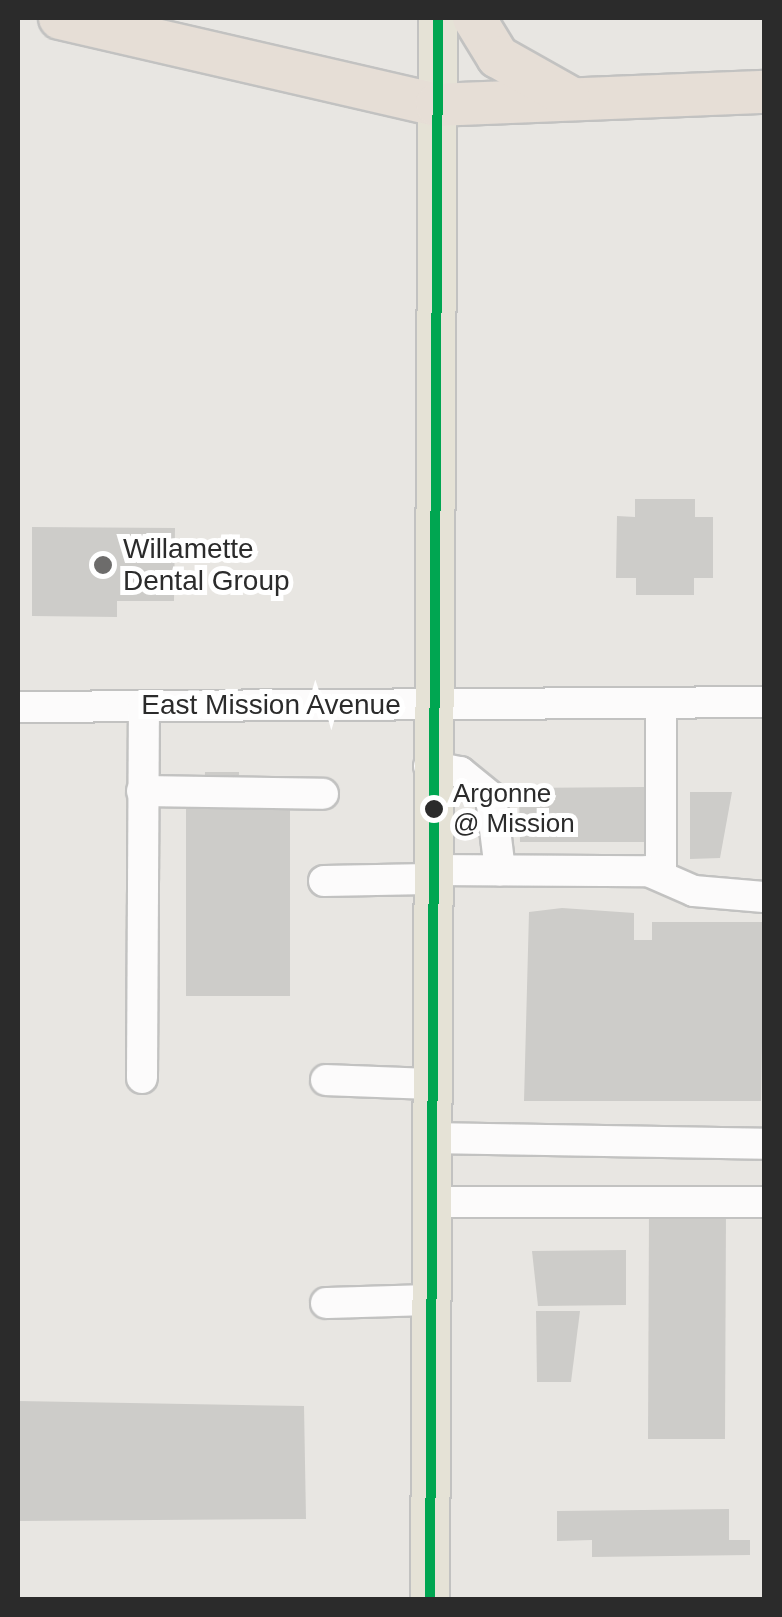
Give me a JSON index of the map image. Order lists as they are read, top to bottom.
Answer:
{
  "streets": {
    "street": ["East Mission Avenue"]
  },
  "places": ["Willamette Dental Group", "Argonne @ Mission"]
}
